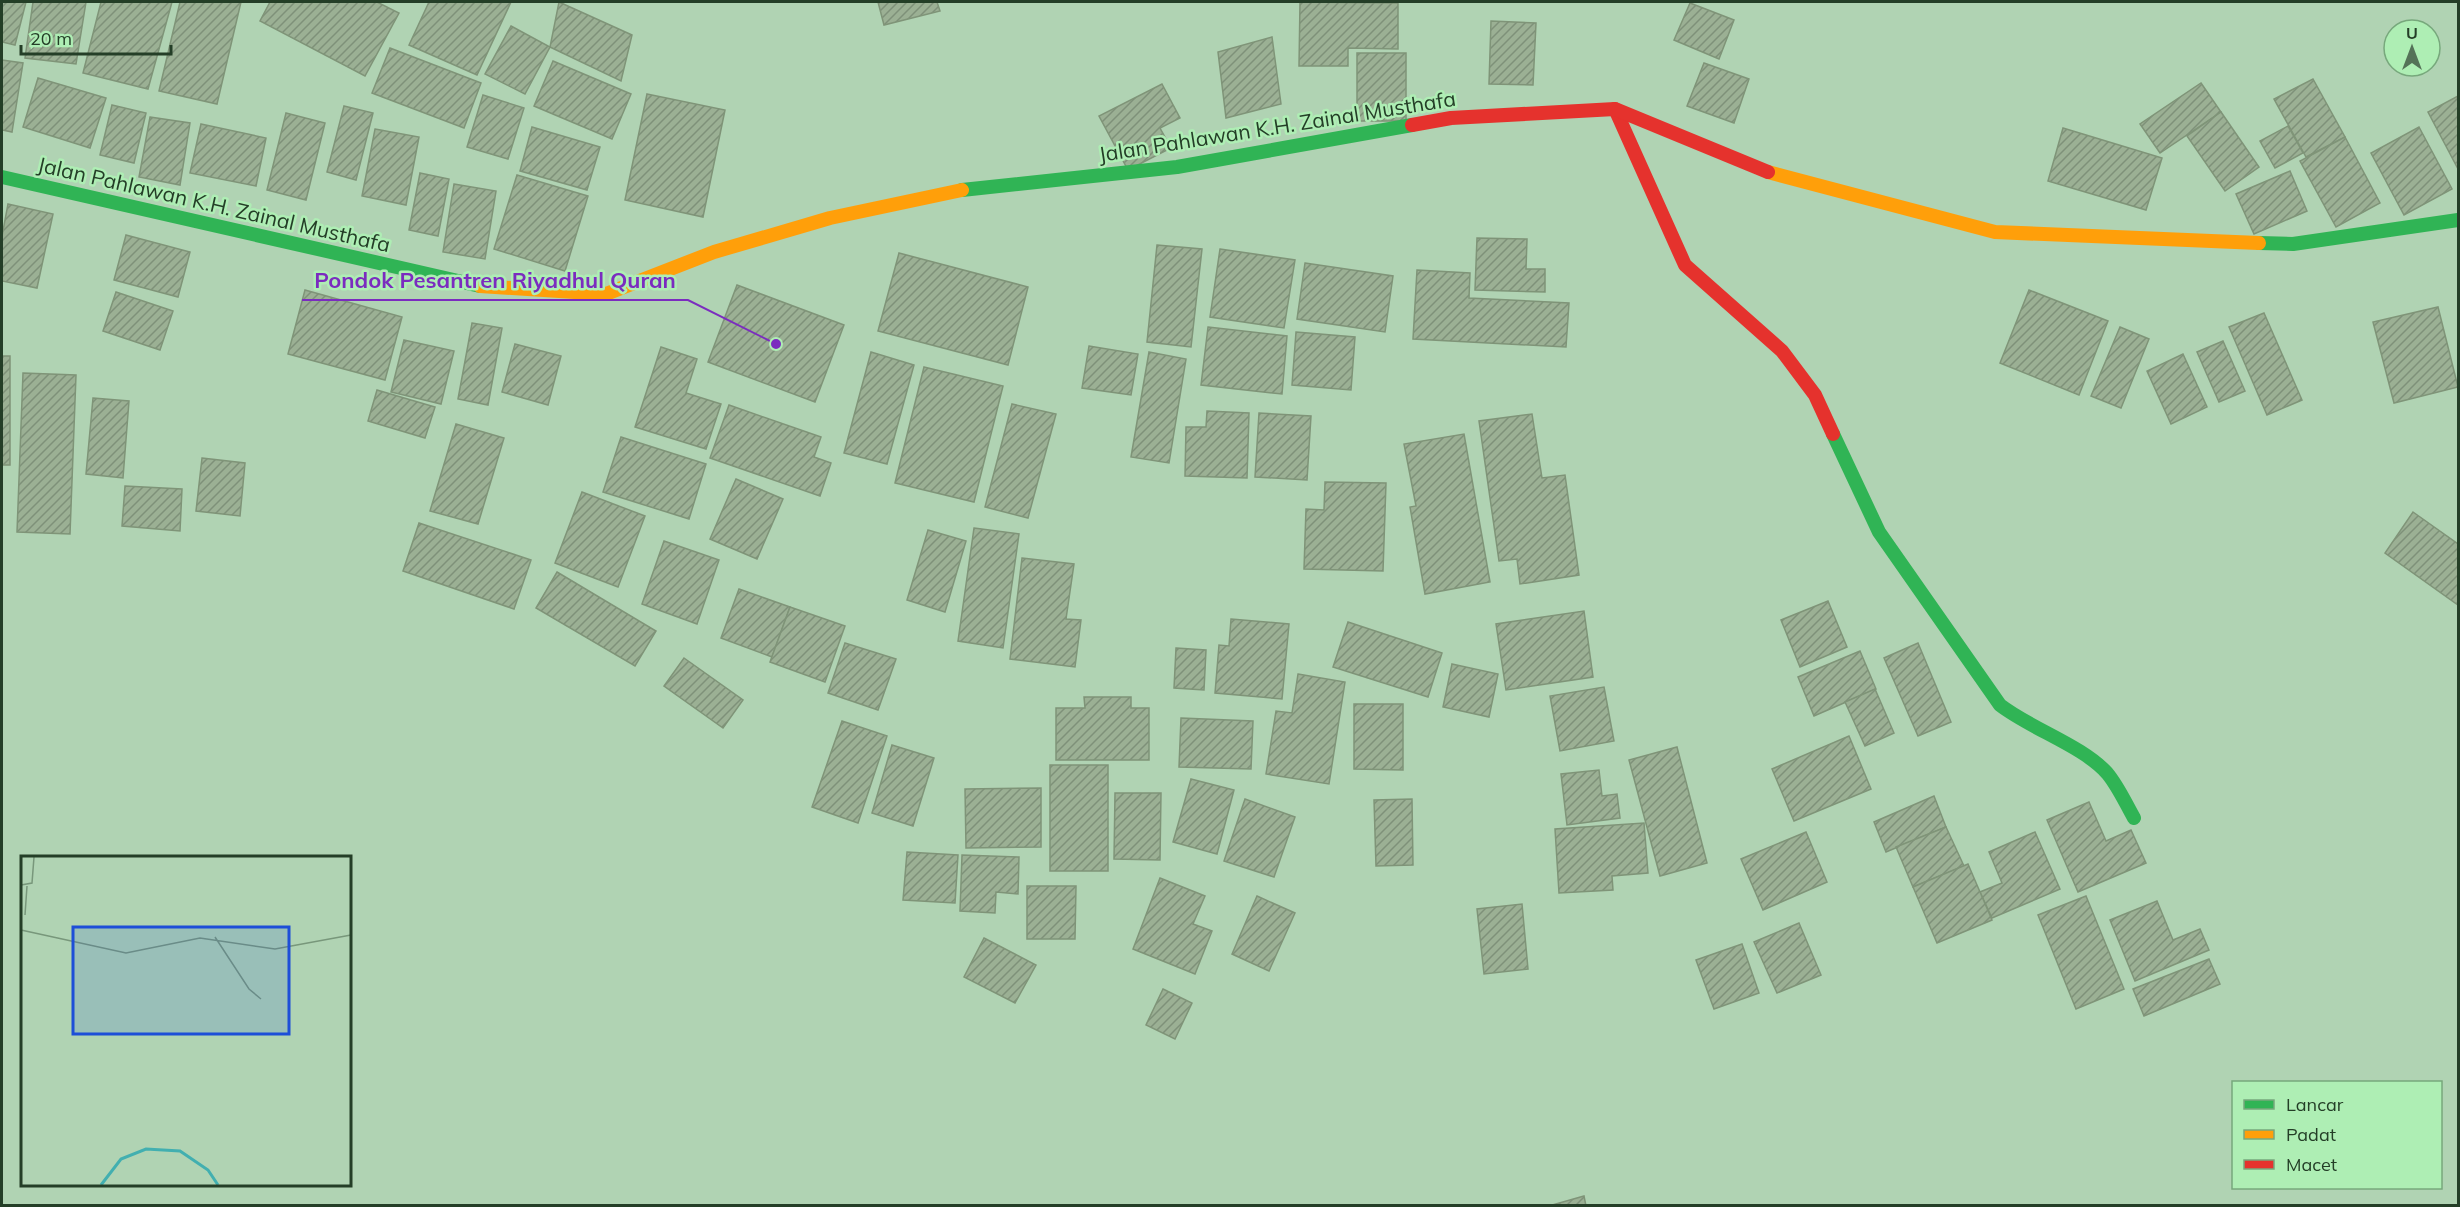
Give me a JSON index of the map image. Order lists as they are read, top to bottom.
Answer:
{
  "streets": {
    "street": ["Jalan Pahlawan K.H. Zainal Musthafa"]
  },
  "places": ["Pondok Pesantren Riyadhul Quran"],
  "legend": ["Lancar", "Padat", "Macet"],
  "scale_bar": "20 m",
  "north": "top"
}
